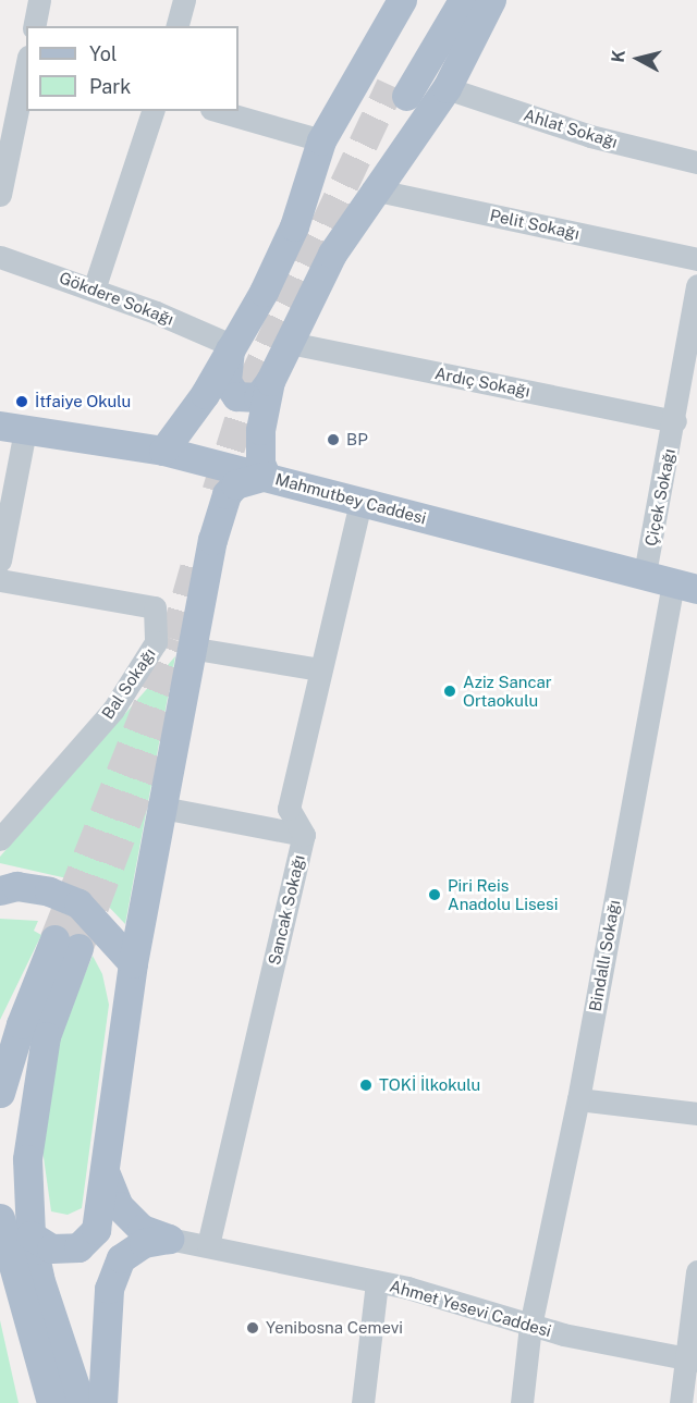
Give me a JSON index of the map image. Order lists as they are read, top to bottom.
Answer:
{
  "streets": {
    "main road": ["Mahmutbey Caddesi"],
    "street": [
      "Ahlat Sokağı",
      "Pelit Sokağı",
      "Gökdere Sokağı",
      "Ardıç Sokağı",
      "Çiçek Sokağı",
      "Bal Sokağı",
      "Sancak Sokağı",
      "Bindallı Sokağı",
      "Ahmet Yesevi Caddesi"
    ]
  },
  "crossings": [
    ["Ardıç Sokağı", "Çiçek Sokağı"],
    ["Çiçek Sokağı", "Mahmutbey Caddesi"],
    ["Mahmutbey Caddesi", "Sancak Sokağı"],
    ["Mahmutbey Caddesi", "Bindallı Sokağı"],
    ["Sancak Sokağı", "Ahmet Yesevi Caddesi"],
    ["Bindallı Sokağı", "Ahmet Yesevi Caddesi"]
  ],
  "places": [
    "İtfaiye Okulu",
    "BP",
    "Aziz Sancar Ortaokulu",
    "Piri Reis Anadolu Lisesi",
    "TOKİ İlkokulu",
    "Yenibosna Cemevi"
  ],
  "legend": ["Yol", "Park"],
  "north": "left"
}
